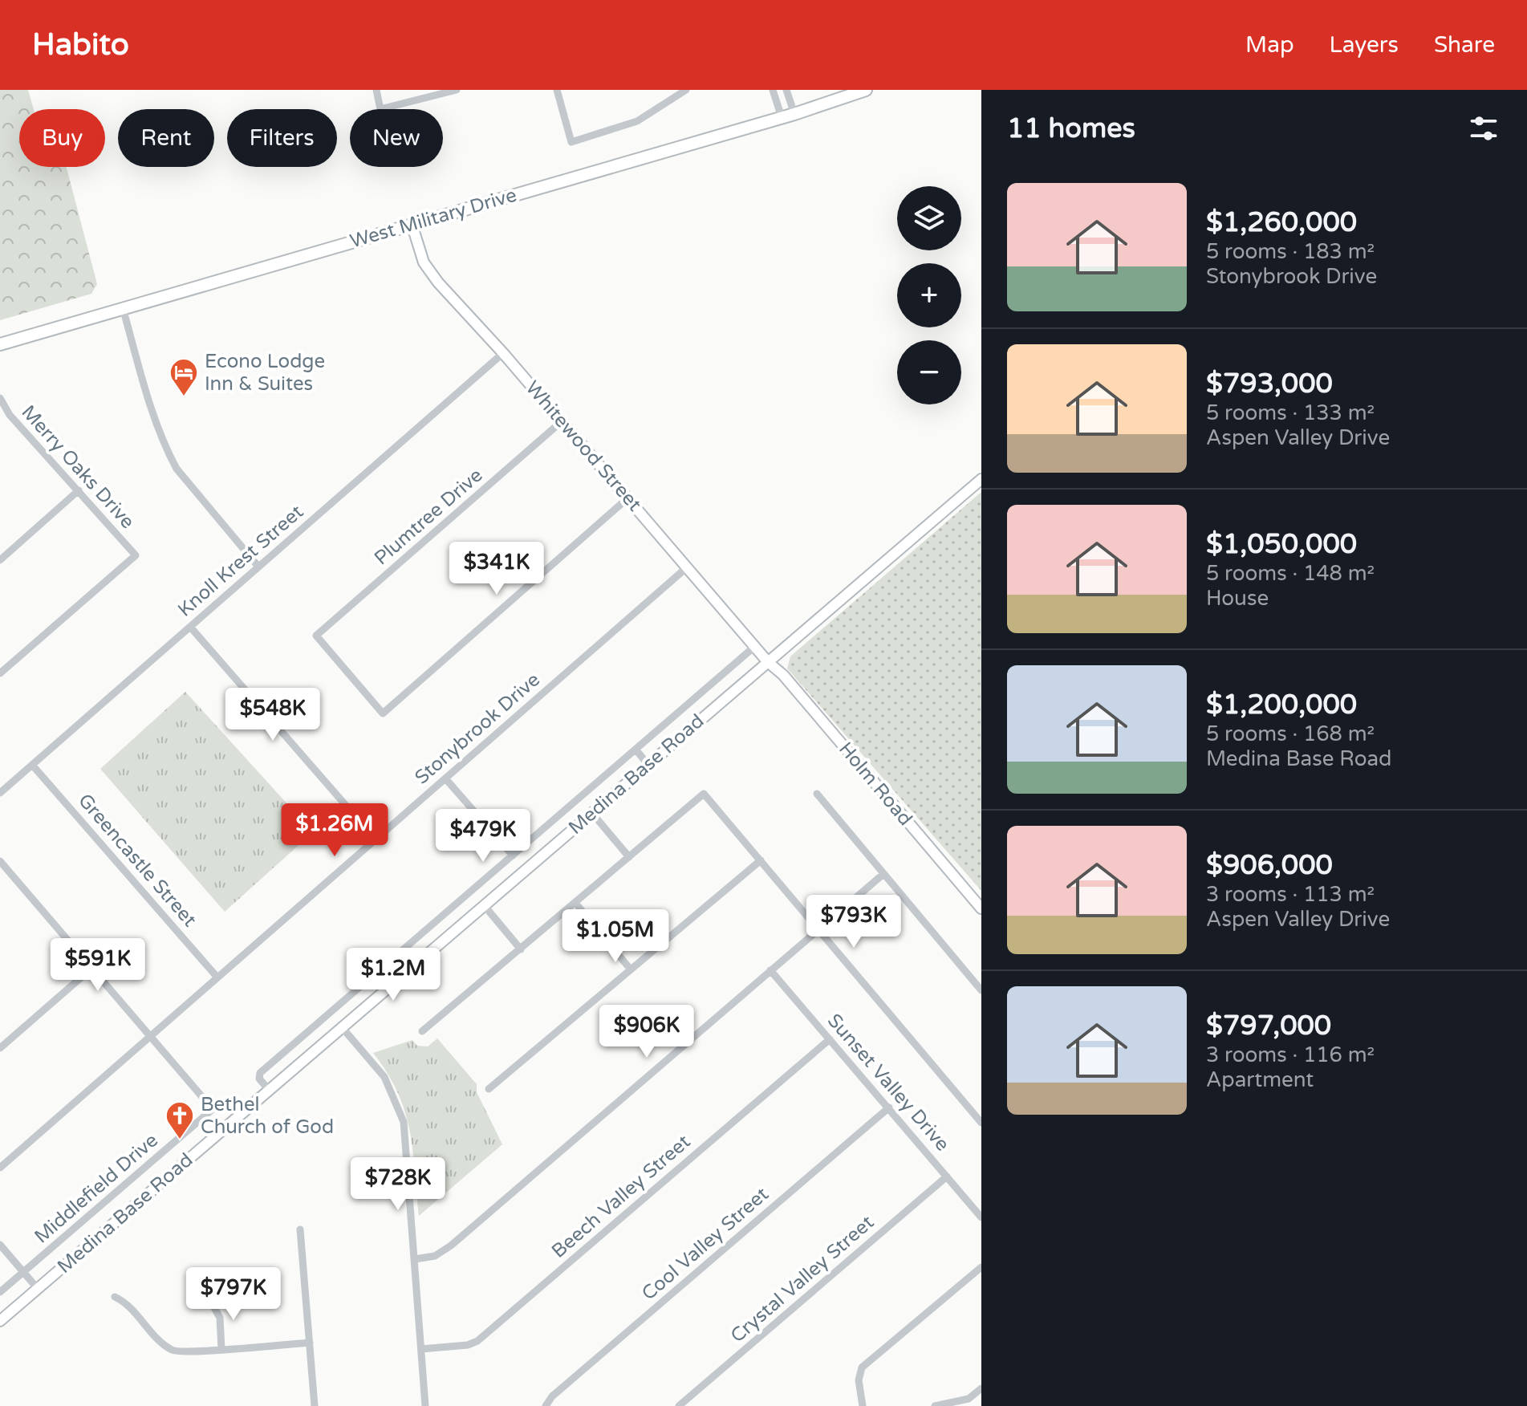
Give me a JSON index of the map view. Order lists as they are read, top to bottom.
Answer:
{
  "streets": {
    "main road": ["West Military Drive"],
    "street": [
      "Whitewood Street",
      "Merry Oaks Drive",
      "Plumtree Drive",
      "Knoll Krest Street",
      "Stonybrook Drive",
      "Medina Base Road",
      "Holm Road",
      "Greencastle Street",
      "Sunset Valley Drive",
      "Middlefield Drive",
      "Beech Valley Street",
      "Cool Valley Street",
      "Crystal Valley Street"
    ]
  },
  "crossings": [
    ["West Military Drive", "Whitewood Street"],
    ["Whitewood Street", "Plumtree Drive"],
    ["Whitewood Street", "Knoll Krest Street"],
    ["Whitewood Street", "Stonybrook Drive"],
    ["Whitewood Street", "Medina Base Road"],
    ["Whitewood Street", "Holm Road"],
    ["Knoll Krest Street", "Greencastle Street"],
    ["Stonybrook Drive", "Greencastle Street"],
    ["Stonybrook Drive", "Middlefield Drive"],
    ["Medina Base Road", "Holm Road"],
    ["Sunset Valley Drive", "Beech Valley Street"],
    ["Sunset Valley Drive", "Cool Valley Street"],
    ["Sunset Valley Drive", "Crystal Valley Street"]
  ],
  "places": {
    "hotel": ["Econo Lodge Inn & Suites"],
    "church": ["Bethel Church of God"]
  },
  "page": {
    "header": "Habito",
    "nav": ["Map", "Layers", "Share"],
    "heading": "11 homes",
    "chip": [
      "Buy",
      "Rent",
      "Filters",
      "New"
    ],
    "list": [
      {
        "name": "$1,260,000",
        "note": "5 rooms · 183 m² · Stonybrook Drive"
      },
      {
        "name": "$793,000",
        "note": "5 rooms · 133 m² · Aspen Valley Drive"
      },
      {
        "name": "$1,050,000",
        "note": "5 rooms · 148 m² · House"
      },
      {
        "name": "$1,200,000",
        "note": "5 rooms · 168 m² · Medina Base Road"
      },
      {
        "name": "$906,000",
        "note": "3 rooms · 113 m² · Aspen Valley Drive"
      },
      {
        "name": "$797,000",
        "note": "3 rooms · 116 m² · Apartment"
      }
    ],
    "map_buttons": ["+", "−"],
    "price": [
      "$341K",
      "$548K",
      "$1.26M",
      "$479K",
      "$793K",
      "$1.05M",
      "$591K",
      "$1.2M",
      "$906K",
      "$728K",
      "$797K"
    ]
  }
}
